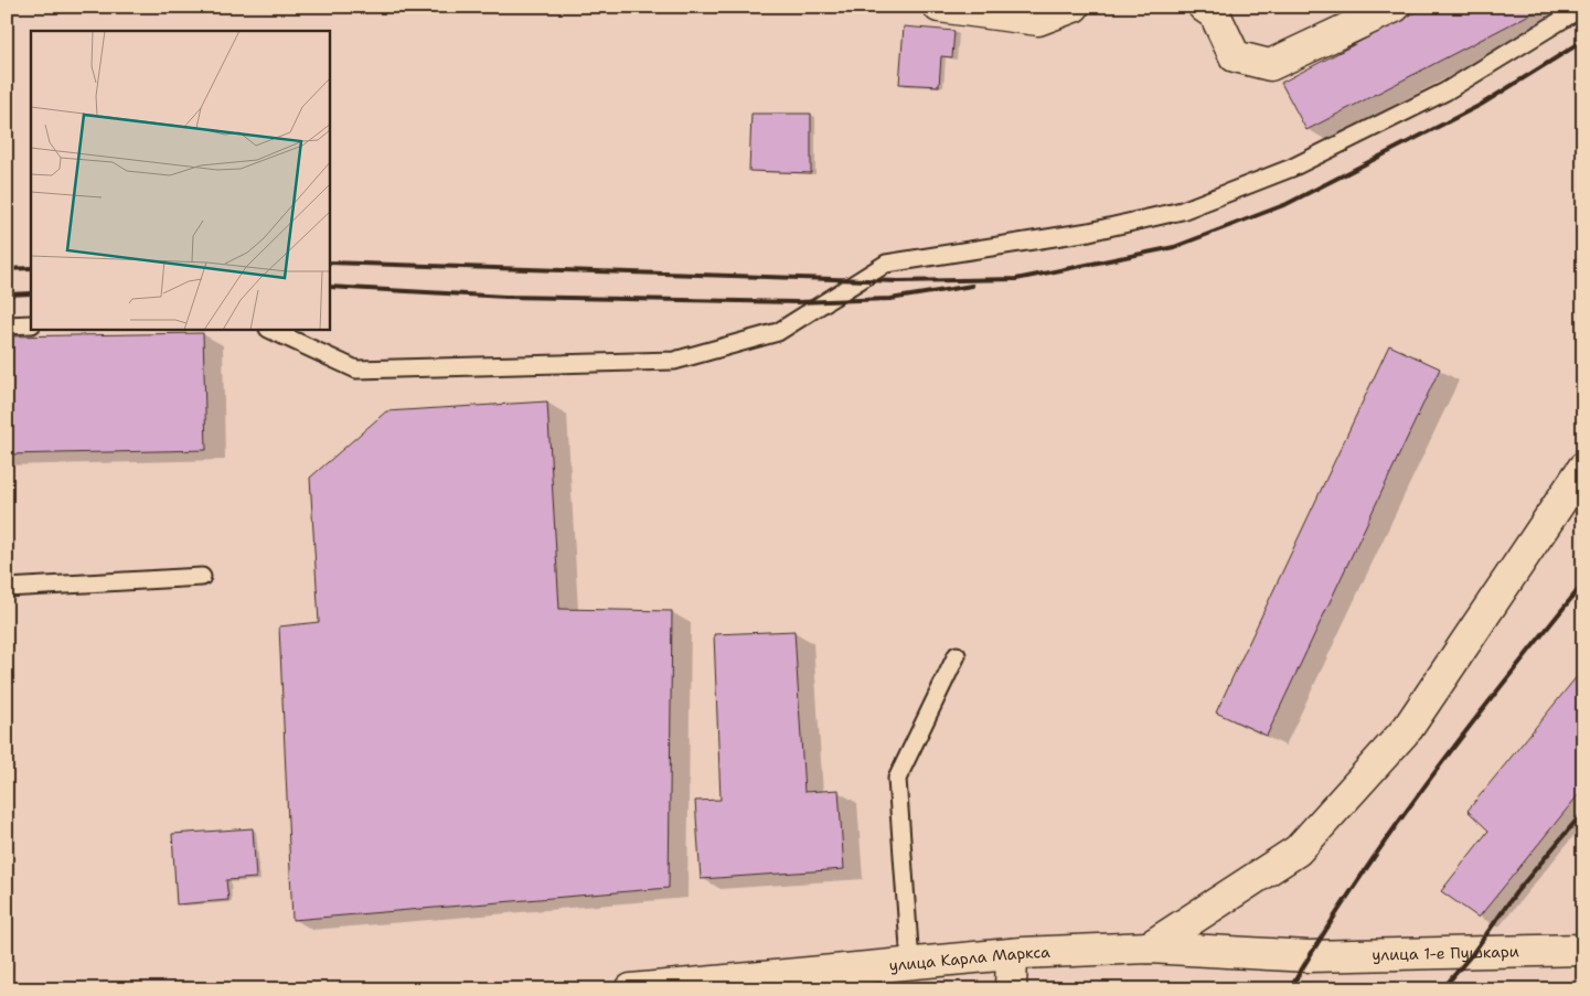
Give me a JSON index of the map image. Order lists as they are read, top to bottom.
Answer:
{
  "streets": {
    "street": ["улица 1-е Пушкари", "улица Карла Маркса"]
  },
  "crossings": [
    ["улица 1-е Пушкари", "улица Карла Маркса"]
  ]
}
